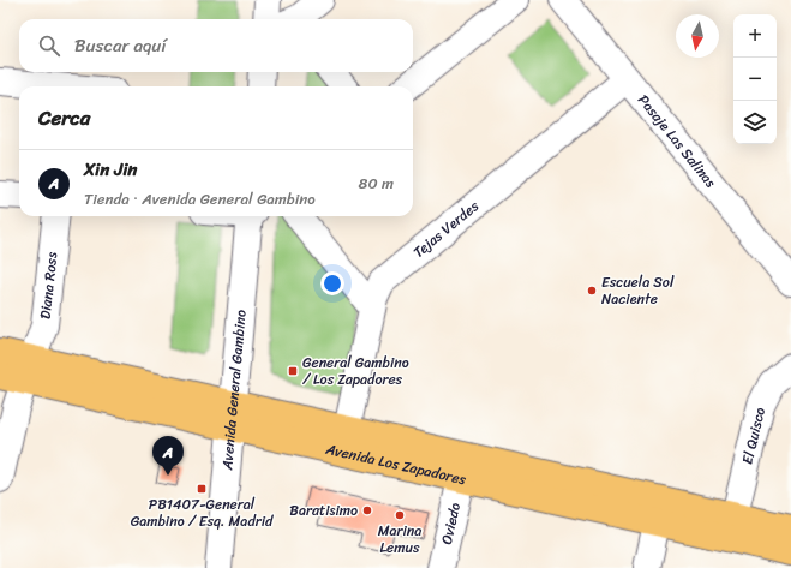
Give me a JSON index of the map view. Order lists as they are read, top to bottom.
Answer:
{
  "streets": {
    "main road": ["Avenida Los Zapadores"],
    "street": [
      "Pasaje Las Salinas",
      "Tejas Verdes",
      "Diana Ross",
      "Avenida General Gambino",
      "El Quisco",
      "Oviedo"
    ]
  },
  "crossings": [
    ["Pasaje Las Salinas", "Tejas Verdes"],
    ["Tejas Verdes", "Avenida Los Zapadores"],
    ["Diana Ross", "Avenida Los Zapadores"],
    ["Avenida General Gambino", "Avenida Los Zapadores"],
    ["El Quisco", "Avenida Los Zapadores"],
    ["Avenida Los Zapadores", "Oviedo"]
  ],
  "places": {
    "other": ["Escuela Sol Naciente", "Baratisimo", "Marina Lemus"],
    "transit": ["General Gambino / Los Zapadores", "PB1407-General Gambino / Esq. Madrid"]
  },
  "north": "bottom",
  "page": {
    "map_buttons": ["+", "−"],
    "search": "Buscar aquí",
    "heading": "Cerca",
    "list": [
      {
        "mark": "A",
        "name": "Xin Jin",
        "note": "Tienda · Avenida General Gambino",
        "value": "80 m"
      }
    ],
    "pins": "A"
  }
}
